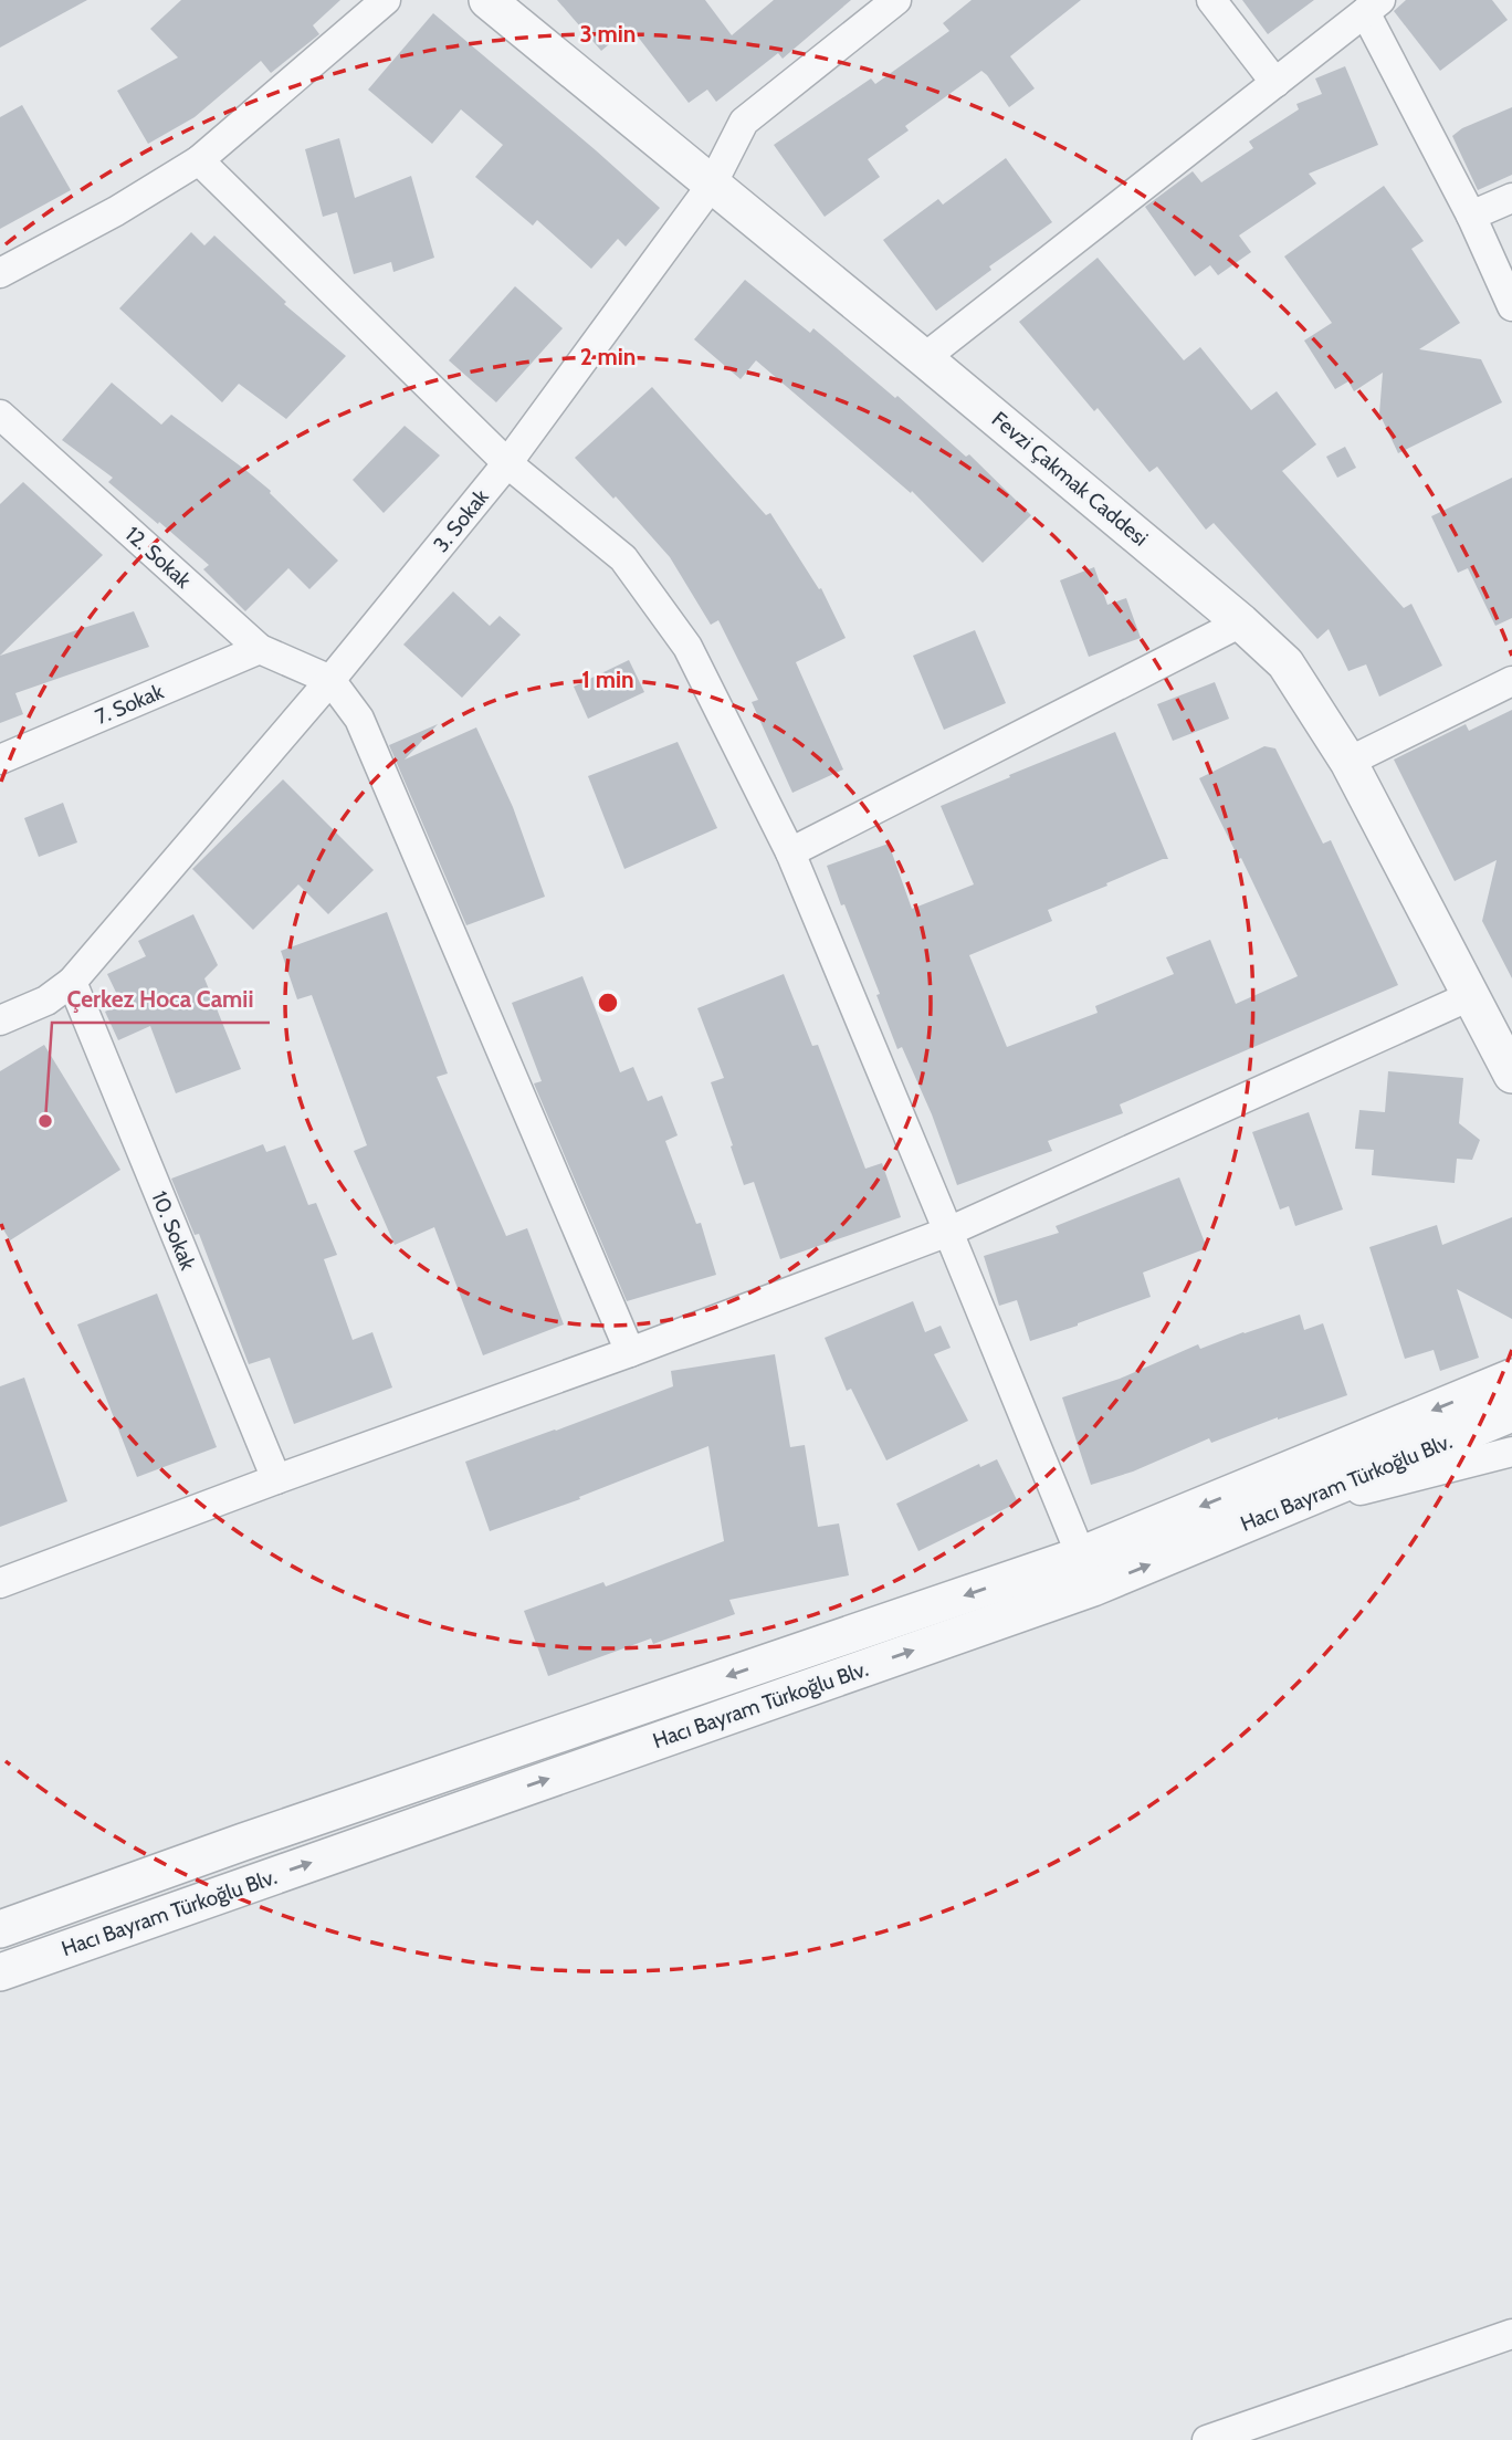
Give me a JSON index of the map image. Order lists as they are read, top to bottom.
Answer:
{
  "streets": {
    "street": [
      "Fevzi Çakmak Caddesi",
      "3. Sokak",
      "12. Sokak",
      "7. Sokak",
      "10. Sokak",
      "Hacı Bayram Türkoğlu Blv."
    ]
  },
  "crossings": [
    ["Fevzi Çakmak Caddesi", "3. Sokak"],
    ["3. Sokak", "12. Sokak"],
    ["3. Sokak", "10. Sokak"],
    ["12. Sokak", "7. Sokak"]
  ],
  "places": ["Çerkez Hoca Camii"],
  "rings": ["3 min", "2 min", "1 min"]
}
